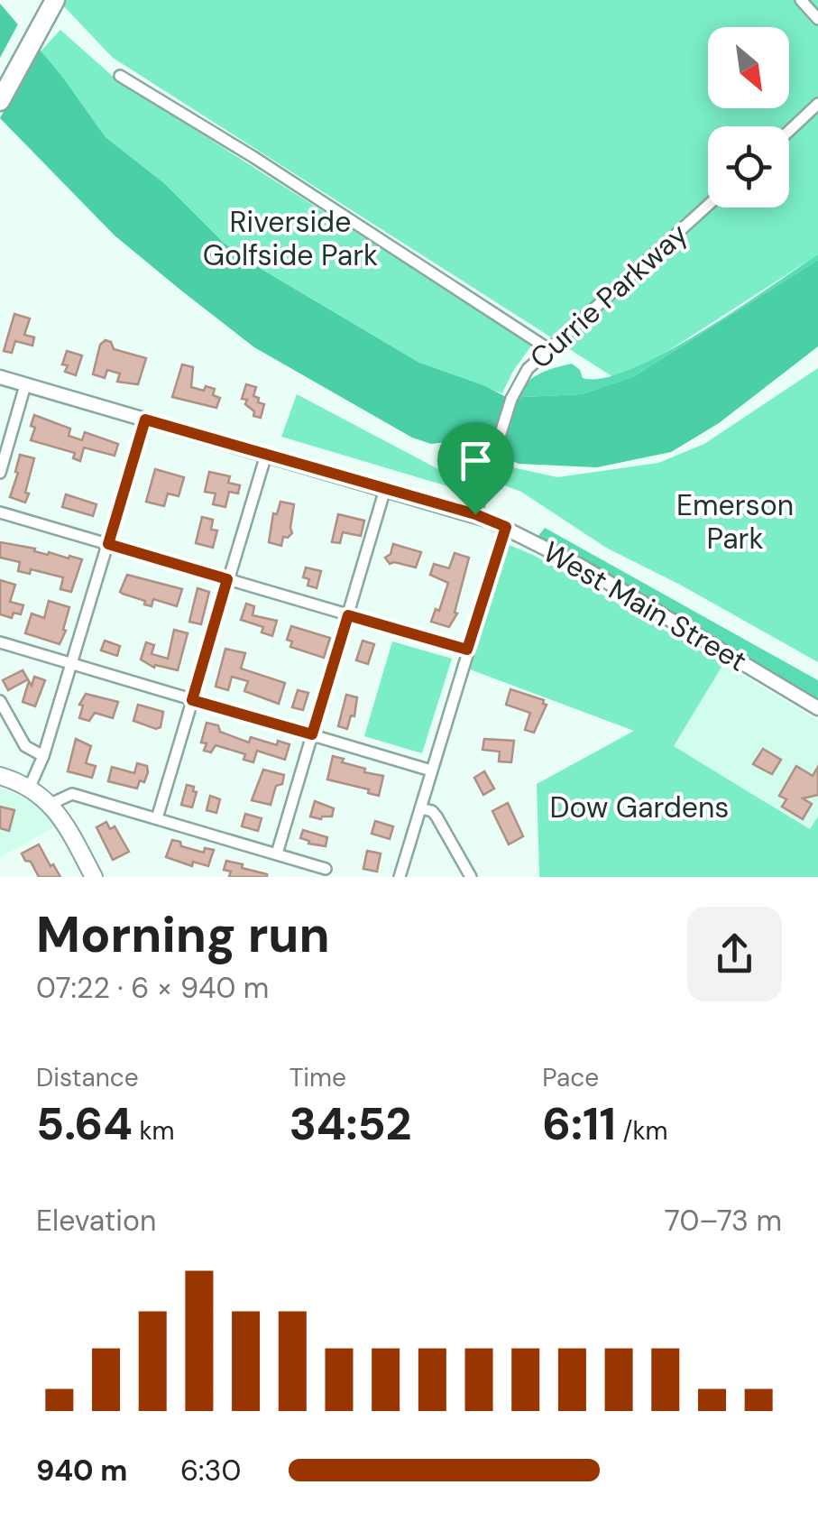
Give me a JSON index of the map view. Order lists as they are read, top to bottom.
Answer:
{
  "streets": {
    "street": ["Currie Parkway", "West Main Street"]
  },
  "crossings": [
    ["Currie Parkway", "West Main Street"]
  ],
  "parks": ["Riverside Golfside Park", "Emerson Park", "Dow Gardens"],
  "north": "bottom right",
  "page": {
    "heading": ["Morning run", "07:22 · 6 × 940 m"],
    "stats": [
      ["Distance", "5.64 km"],
      ["Time", "34:52"],
      ["Pace", "6:11 /km"]
    ],
    "chart": ["Elevation", "70–73 m"],
    "list": [
      {
        "name": "940 m",
        "note": "6:30"
      }
    ]
  }
}
